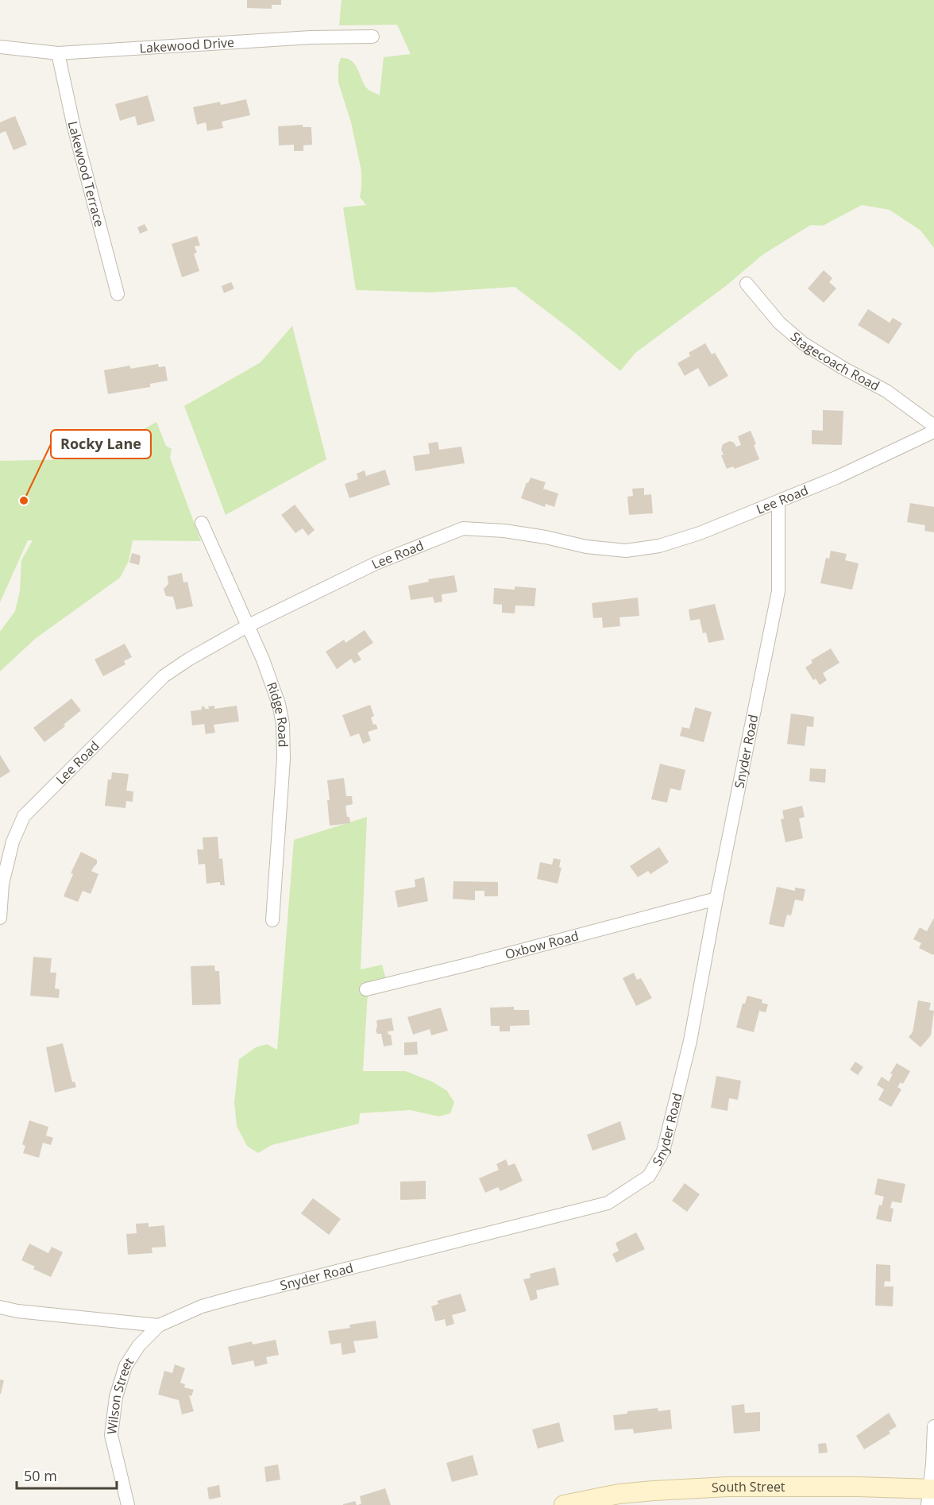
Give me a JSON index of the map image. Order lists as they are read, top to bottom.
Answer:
{
  "streets": {
    "main road": ["South Street"],
    "street": [
      "Lakewood Drive",
      "Lakewood Terrace",
      "Stagecoach Road",
      "Lee Road",
      "Ridge Road",
      "Snyder Road",
      "Oxbow Road",
      "Wilson Street"
    ]
  },
  "crossings": [
    ["Lakewood Drive", "Lakewood Terrace"],
    ["Lee Road", "Ridge Road"],
    ["Lee Road", "Snyder Road"],
    ["Snyder Road", "Oxbow Road"],
    ["Snyder Road", "Wilson Street"]
  ],
  "places": ["Rocky Lane"],
  "scale_bar": "50 m"
}
